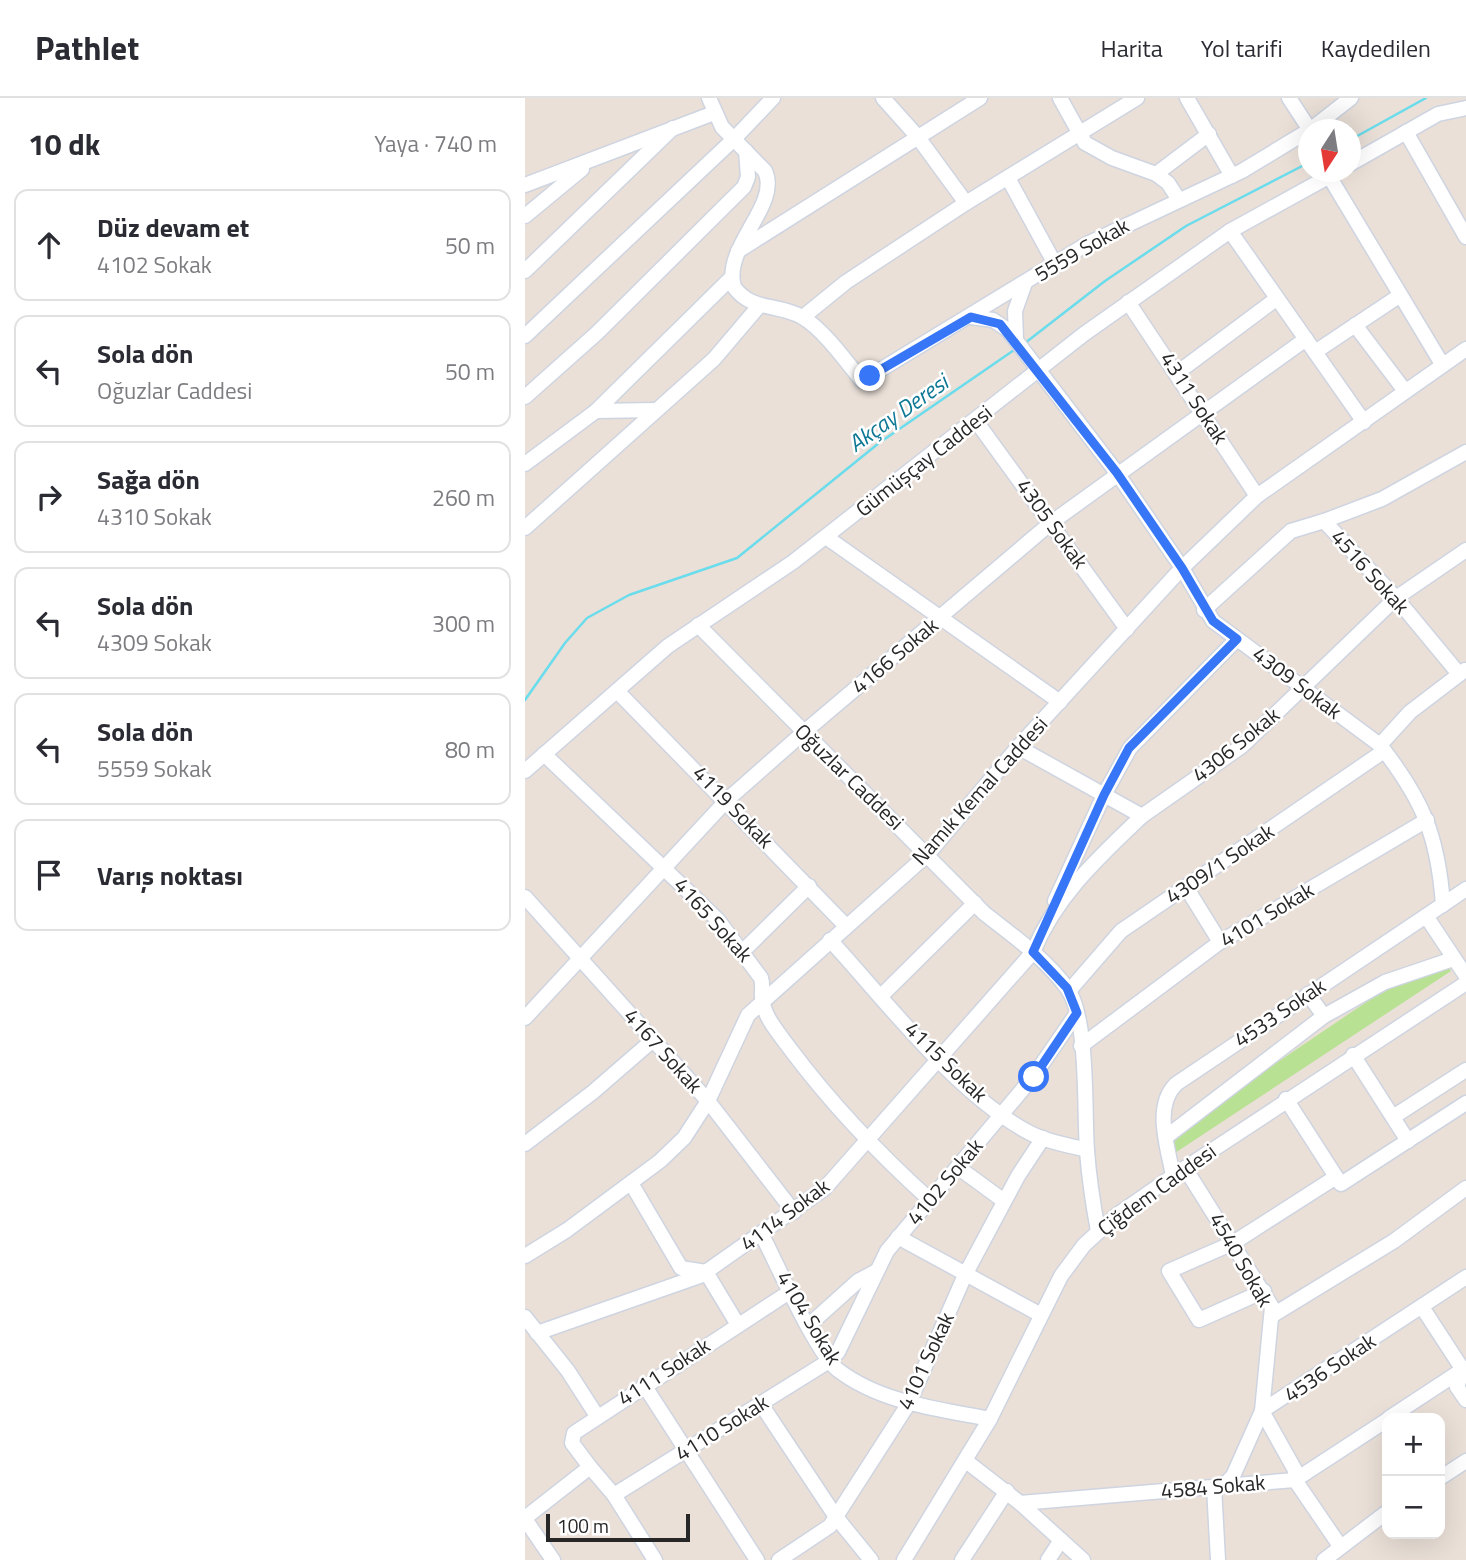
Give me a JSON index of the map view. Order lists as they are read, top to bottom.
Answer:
{
  "streets": {
    "street": [
      "5559 Sokak",
      "4311 Sokak",
      "Gümüşçay Caddesi",
      "4305 Sokak",
      "4516 Sokak",
      "4166 Sokak",
      "4309 Sokak",
      "4306 Sokak",
      "Oğuzlar Caddesi",
      "Namık Kemal Caddesi",
      "4119 Sokak",
      "4309/1 Sokak",
      "4101 Sokak",
      "4165 Sokak",
      "4533 Sokak",
      "4167 Sokak",
      "4115 Sokak",
      "4102 Sokak",
      "Çiğdem Caddesi",
      "4114 Sokak",
      "4540 Sokak",
      "4104 Sokak",
      "4536 Sokak",
      "4111 Sokak",
      "4110 Sokak",
      "4584 Sokak"
    ]
  },
  "crossings": [
    ["5559 Sokak", "4309 Sokak"],
    ["4311 Sokak", "Gümüşçay Caddesi"],
    ["4311 Sokak", "4166 Sokak"],
    ["4311 Sokak", "Namık Kemal Caddesi"],
    ["Gümüşçay Caddesi", "4305 Sokak"],
    ["Gümüşçay Caddesi", "4309 Sokak"],
    ["Gümüşçay Caddesi", "Oğuzlar Caddesi"],
    ["Gümüşçay Caddesi", "4119 Sokak"],
    ["Gümüşçay Caddesi", "4165 Sokak"],
    ["4305 Sokak", "4166 Sokak"],
    ["4305 Sokak", "Namık Kemal Caddesi"],
    ["4516 Sokak", "4309 Sokak"],
    ["4516 Sokak", "4306 Sokak"],
    ["4516 Sokak", "4309/1 Sokak"],
    ["4166 Sokak", "4309 Sokak"],
    ["4166 Sokak", "Oğuzlar Caddesi"],
    ["4166 Sokak", "4119 Sokak"],
    ["4166 Sokak", "4165 Sokak"],
    ["4166 Sokak", "4167 Sokak"],
    ["4309 Sokak", "4306 Sokak"],
    ["4309 Sokak", "Namık Kemal Caddesi"],
    ["4309 Sokak", "4309/1 Sokak"],
    ["4309 Sokak", "4101 Sokak"],
    ["4309 Sokak", "4533 Sokak"],
    ["4306 Sokak", "4114 Sokak"],
    ["Oğuzlar Caddesi", "Namık Kemal Caddesi"],
    ["Oğuzlar Caddesi", "4309/1 Sokak"],
    ["Oğuzlar Caddesi", "4101 Sokak"],
    ["Oğuzlar Caddesi", "4115 Sokak"],
    ["Oğuzlar Caddesi", "4102 Sokak"],
    ["Oğuzlar Caddesi", "Çiğdem Caddesi"],
    ["Oğuzlar Caddesi", "4114 Sokak"],
    ["Namık Kemal Caddesi", "4119 Sokak"],
    ["Namık Kemal Caddesi", "4165 Sokak"],
    ["Namık Kemal Caddesi", "4167 Sokak"],
    ["Namık Kemal Caddesi", "4115 Sokak"],
    ["4101 Sokak", "4115 Sokak"],
    ["4101 Sokak", "4104 Sokak"],
    ["4165 Sokak", "4102 Sokak"],
    ["4165 Sokak", "4114 Sokak"],
    ["4533 Sokak", "Çiğdem Caddesi"],
    ["4533 Sokak", "4540 Sokak"],
    ["4167 Sokak", "4114 Sokak"],
    ["4115 Sokak", "4102 Sokak"],
    ["4115 Sokak", "4114 Sokak"],
    ["4102 Sokak", "4104 Sokak"],
    ["4102 Sokak", "4110 Sokak"],
    ["Çiğdem Caddesi", "4540 Sokak"],
    ["Çiğdem Caddesi", "4104 Sokak"],
    ["4114 Sokak", "4104 Sokak"],
    ["4540 Sokak", "4536 Sokak"],
    ["4104 Sokak", "4111 Sokak"],
    ["4104 Sokak", "4110 Sokak"],
    ["4536 Sokak", "4584 Sokak"]
  ],
  "water": ["Akçay Deresi"],
  "scale_bar": "100 m",
  "north": "bottom",
  "page": {
    "header": "Pathlet",
    "nav": ["Harita", "Yol tarifi", "Kaydedilen"],
    "heading": ["10 dk", "Yaya · 740 m"],
    "list": [
      ["Düz devam et", "4102 Sokak", "50 m"],
      ["Sola dön", "Oğuzlar Caddesi", "50 m"],
      ["Sağa dön", "4310 Sokak", "260 m"],
      ["Sola dön", "4309 Sokak", "300 m"],
      ["Sola dön", "5559 Sokak", "80 m"],
      "Varış noktası"
    ],
    "map_buttons": ["+", "−"],
    "scale": "100 m"
  }
}
